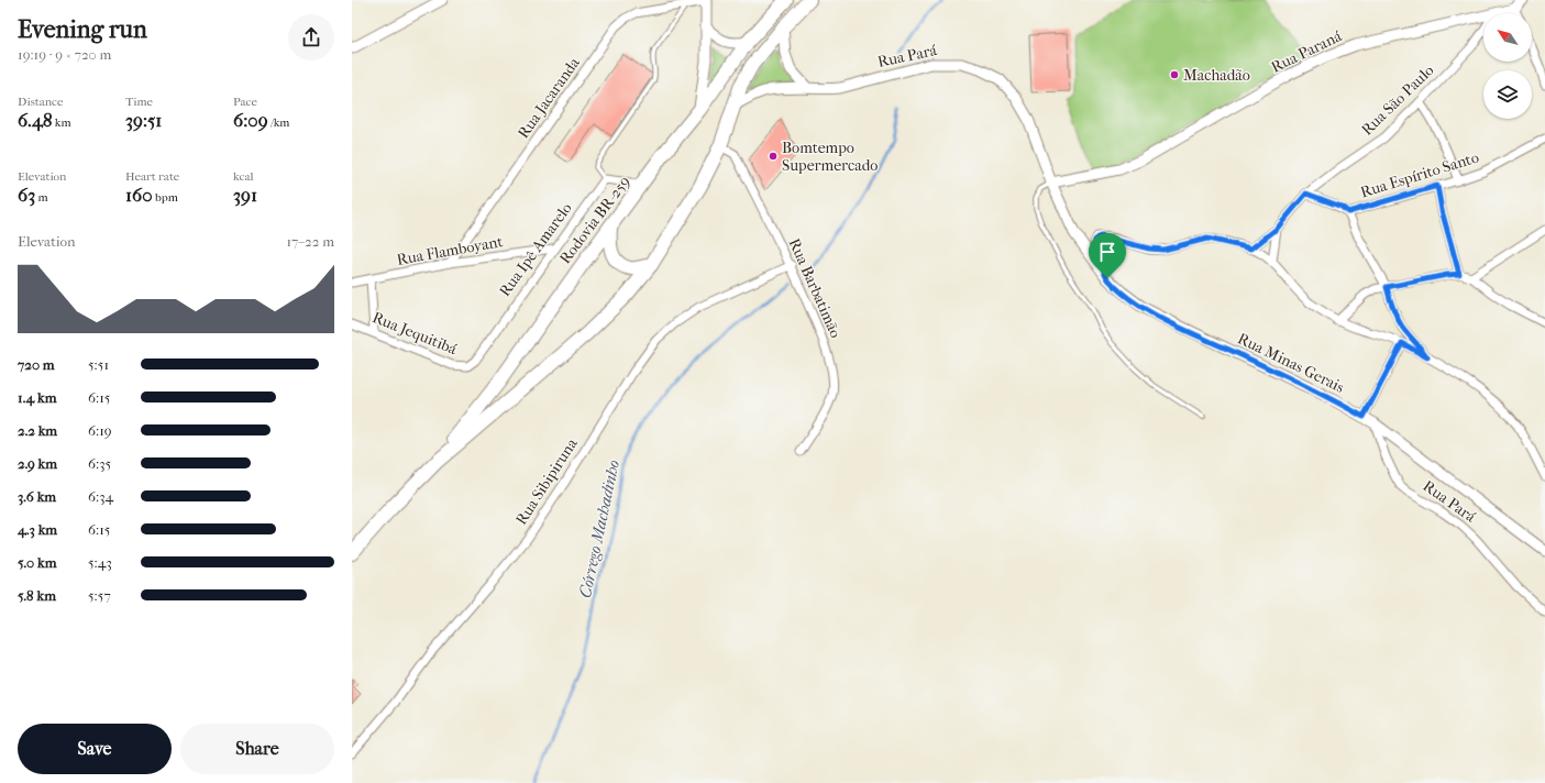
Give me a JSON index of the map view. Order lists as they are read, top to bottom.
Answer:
{
  "streets": {
    "highway": ["Rodovia BR-259"],
    "street": [
      "Rua Paraná",
      "Rua Pará",
      "Rua Jacaranda",
      "Rua São Paulo",
      "Rua Espírito Santo",
      "Rua Ipê Amarelo",
      "Rua Flamboyant",
      "Rua Barbatimão",
      "Rua Jequitibá",
      "Rua Minas Gerais",
      "Rua Sibipiruna"
    ]
  },
  "crossings": [
    ["Rua Paraná", "Rua Pará"],
    ["Rua Paraná", "Rua Minas Gerais"],
    ["Rua Pará", "Rua Minas Gerais"],
    ["Rua Jacaranda", "Rua Flamboyant"],
    ["Rua Ipê Amarelo", "Rua Flamboyant"],
    ["Rua Ipê Amarelo", "Rua Jequitibá"],
    ["Rua Barbatimão", "Rua Sibipiruna"]
  ],
  "water": ["Córrego Machadinho"],
  "places": ["Machadão", "Bomtempo Supermercado"],
  "north": "top left",
  "page": {
    "heading": ["Evening run", "19:19 · 9 × 720 m"],
    "stats": [
      ["Distance", "6.48 km"],
      ["Time", "39:51"],
      ["Pace", "6:09 /km"],
      ["Elevation", "63 m"],
      ["Heart rate", "160 bpm"],
      ["kcal", "391"]
    ],
    "chart": ["Elevation", "17–22 m"],
    "list": [
      {
        "name": "720 m",
        "note": "5:51"
      },
      {
        "name": "1.4 km",
        "note": "6:15"
      },
      {
        "name": "2.2 km",
        "note": "6:19"
      },
      {
        "name": "2.9 km",
        "note": "6:35"
      },
      {
        "name": "3.6 km",
        "note": "6:34"
      },
      {
        "name": "4.3 km",
        "note": "6:15"
      },
      {
        "name": "5.0 km",
        "note": "5:43"
      },
      {
        "name": "5.8 km",
        "note": "5:57"
      }
    ],
    "buttons": ["Save", "Share"]
  }
}
